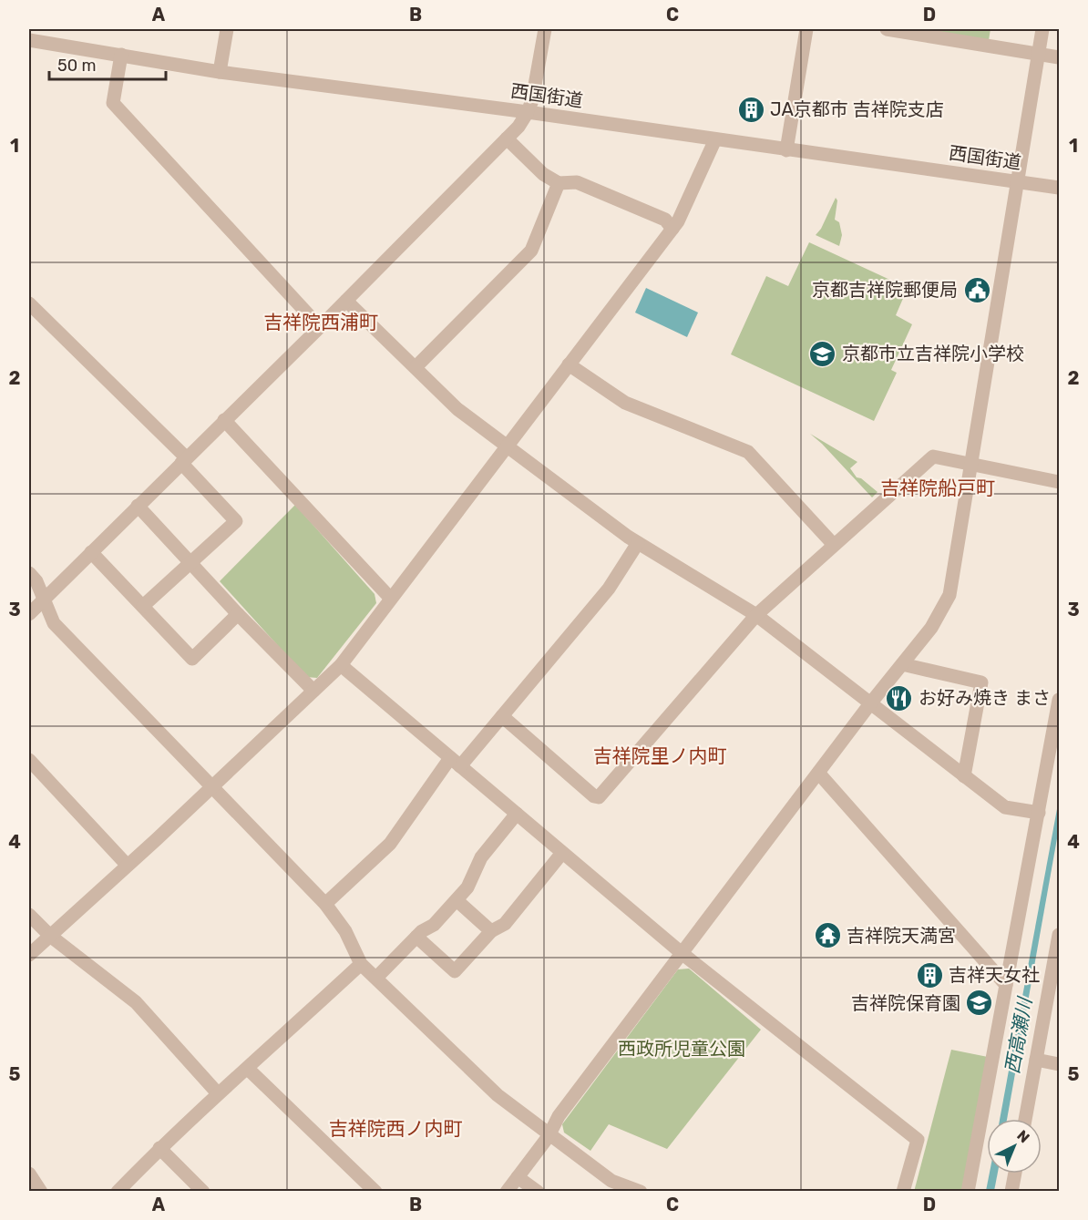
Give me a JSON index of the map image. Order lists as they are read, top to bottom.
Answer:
{
  "streets": {
    "street": ["西国街道"]
  },
  "districts": [
    "吉祥院西浦町",
    "吉祥院船戸町",
    "吉祥院里ノ内町",
    "吉祥院西ノ内町"
  ],
  "water": ["西高瀬川"],
  "parks": ["西政所児童公園"],
  "places": {
    "building": ["JA京都市 吉祥院支店", "吉祥天女社"],
    "public building": ["京都吉祥院郵便局"],
    "school or university": ["京都市立吉祥院小学校", "吉祥院保育園"],
    "restaurant": ["お好み焼き まさ"],
    "temple": ["吉祥院天満宮"]
  },
  "scale_bar": "50 m",
  "north": "top right",
  "grid": {
    "columns": [
      "A",
      "B",
      "C",
      "D"
    ],
    "rows": [
      "1",
      "2",
      "3",
      "4",
      "5"
    ]
  }
}
